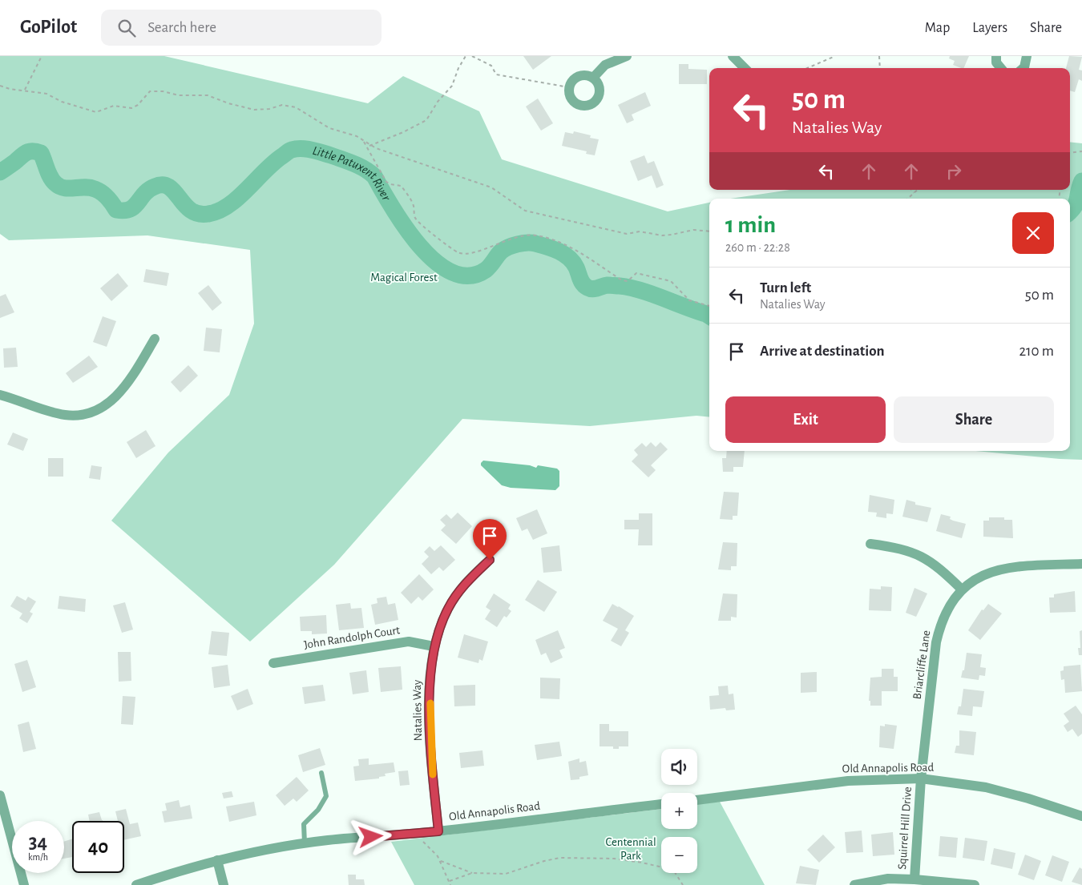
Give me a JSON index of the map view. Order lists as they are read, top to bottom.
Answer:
{
  "streets": {
    "street": [
      "John Randolph Court",
      "Briarcliffe Lane",
      "Natalies Way",
      "Old Annapolis Road",
      "Squirrel Hill Drive"
    ]
  },
  "crossings": [
    ["John Randolph Court", "Natalies Way"],
    ["Briarcliffe Lane", "Old Annapolis Road"],
    ["Briarcliffe Lane", "Squirrel Hill Drive"],
    ["Natalies Way", "Old Annapolis Road"],
    ["Old Annapolis Road", "Squirrel Hill Drive"]
  ],
  "water": ["Little Patuxent River"],
  "parks": ["Magical Forest", "Centennial Park"],
  "page": {
    "header": "GoPilot",
    "search": "Search here",
    "nav": ["Map", "Layers", "Share"],
    "turn": ["50 m", "Natalies Way"],
    "heading": ["1 min", "260 m · 22:28"],
    "list": [
      {
        "name": "Turn left",
        "note": "Natalies Way",
        "value": "50 m"
      },
      {
        "name": "Arrive at destination",
        "value": "210 m"
      }
    ],
    "buttons": ["Exit", "Share"],
    "map_buttons": ["+", "−"],
    "speed": "34 km/h",
    "limit": "40"
  }
}
